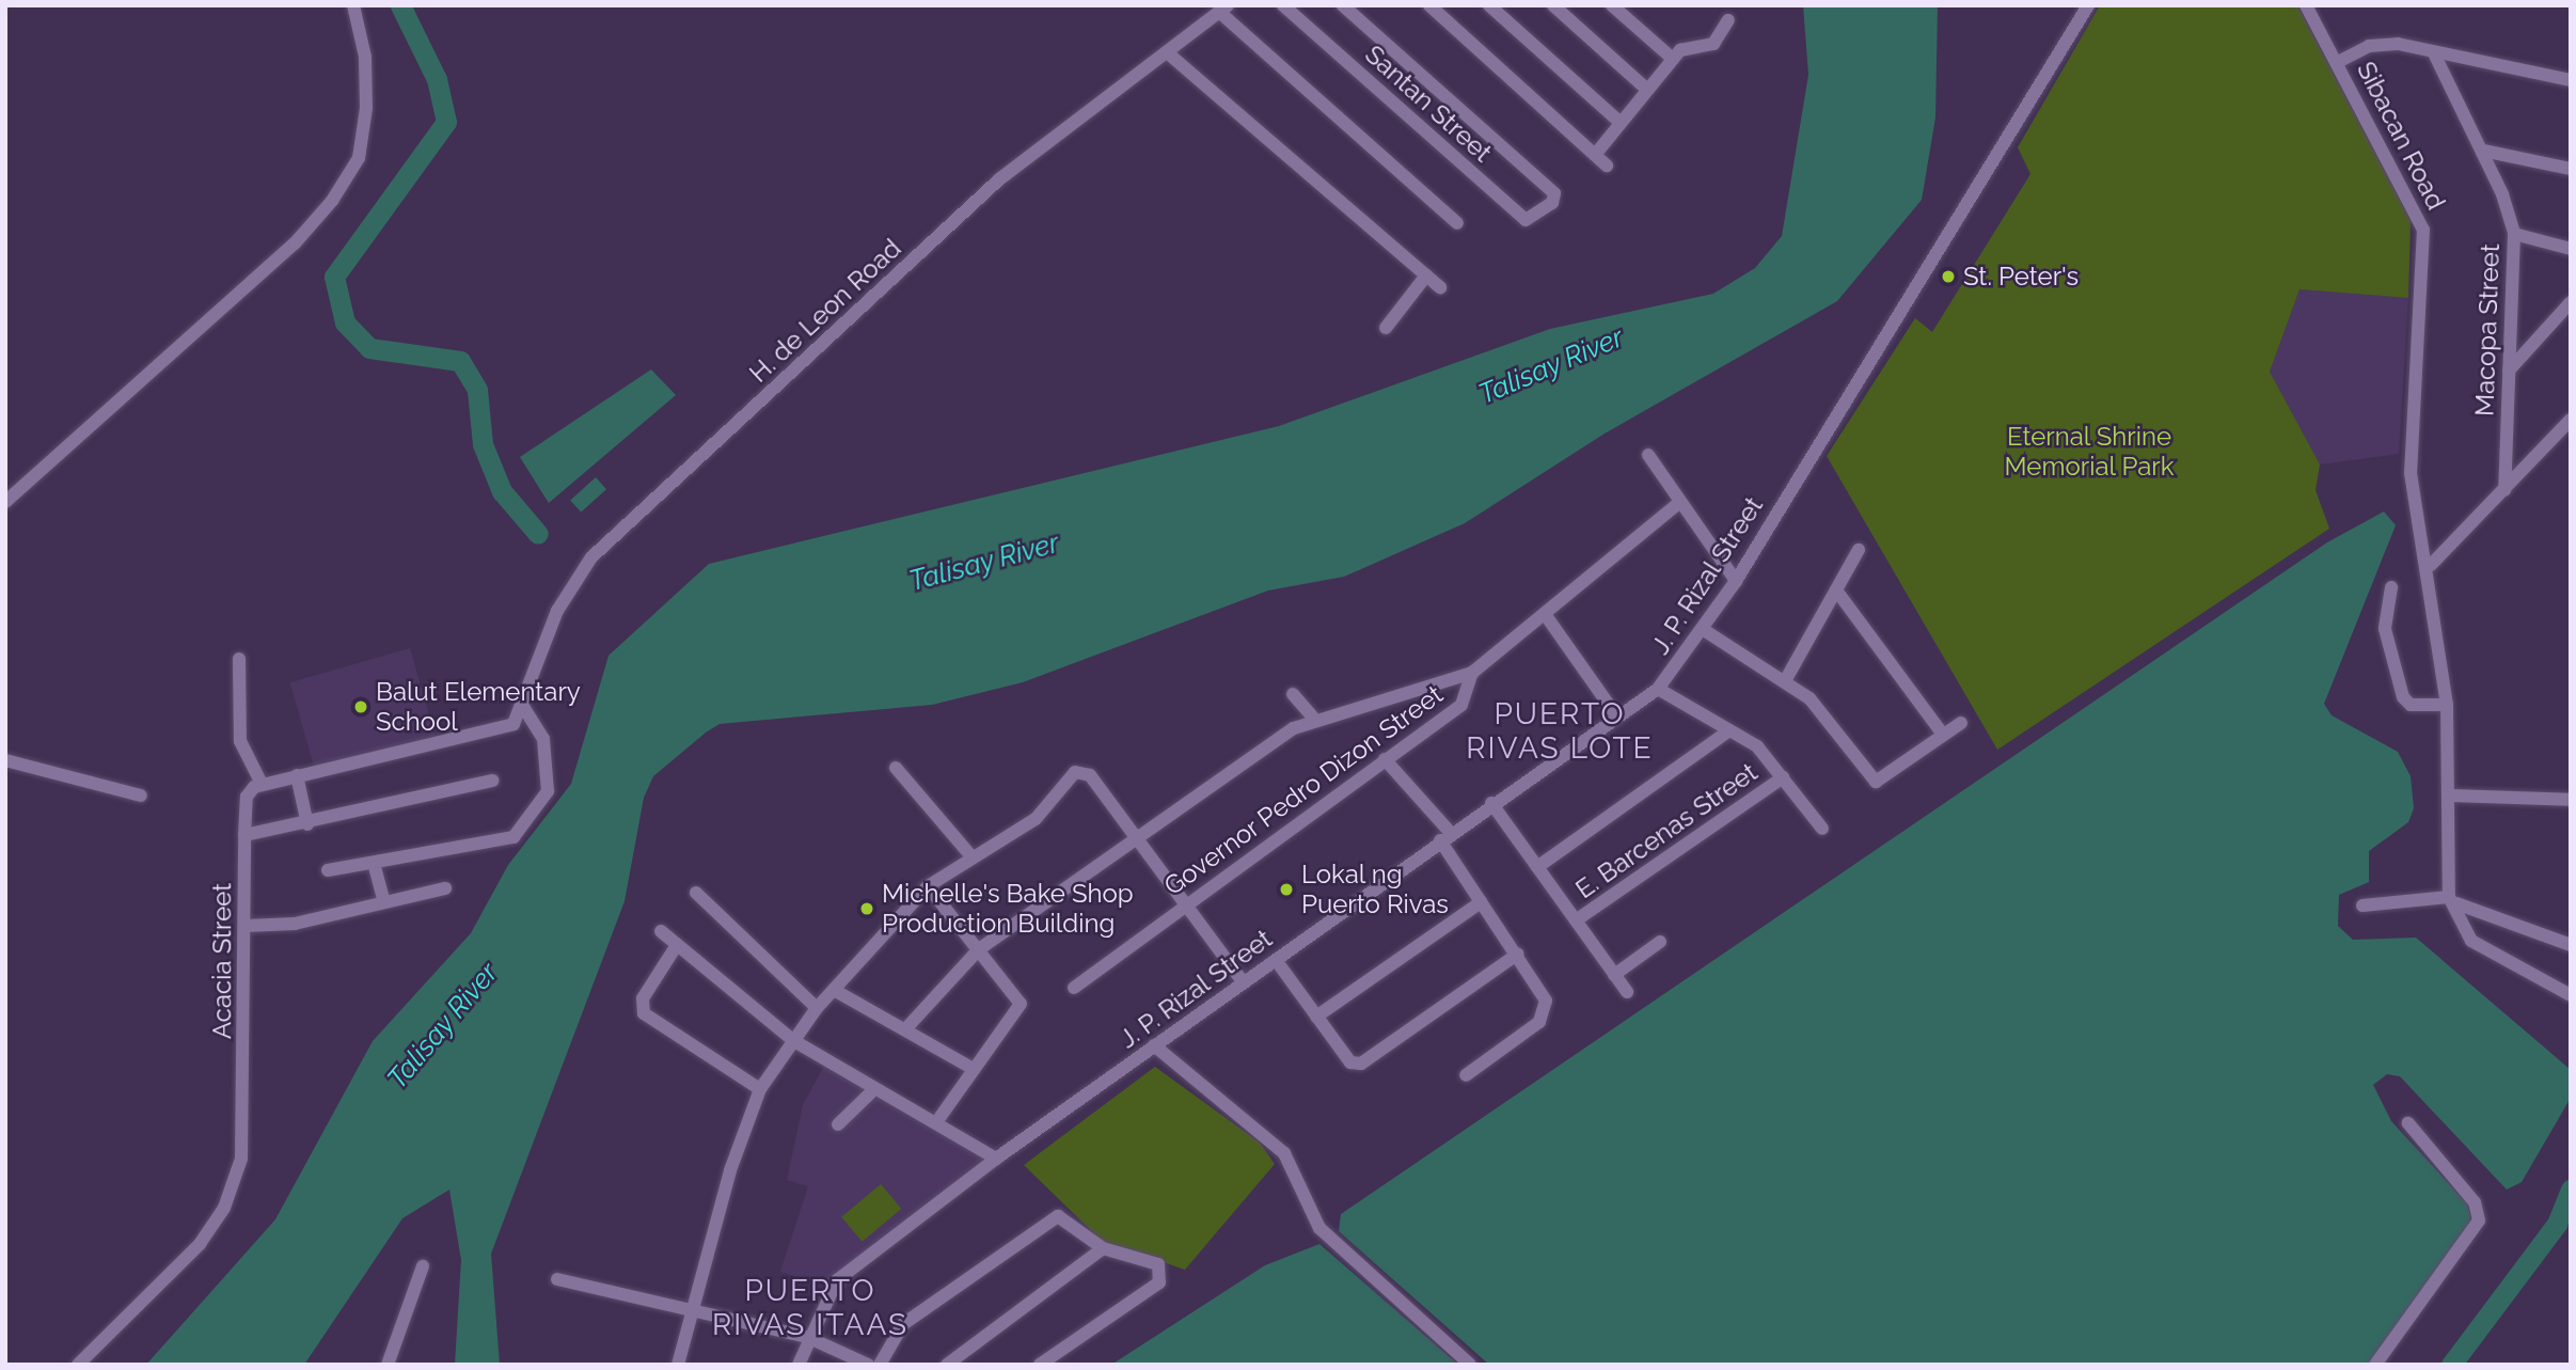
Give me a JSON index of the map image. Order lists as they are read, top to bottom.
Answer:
{
  "streets": {
    "street": [
      "Santan Street",
      "Sibacan Road",
      "H. de Leon Road",
      "Macopa Street",
      "J. P. Rizal Street",
      "Governor Pedro Dizon Street",
      "E. Barcenas Street",
      "Acacia Street"
    ]
  },
  "districts": ["PUERTO RIVAS LOTE", "PUERTO RIVAS ITAAS"],
  "water": ["Talisay River"],
  "parks": ["Eternal Shrine Memorial Park"],
  "places": [
    "St. Peter's",
    "Balut Elementary School",
    "Lokal ng Puerto Rivas",
    "Michelle's Bake Shop Production Building"
  ]
}
